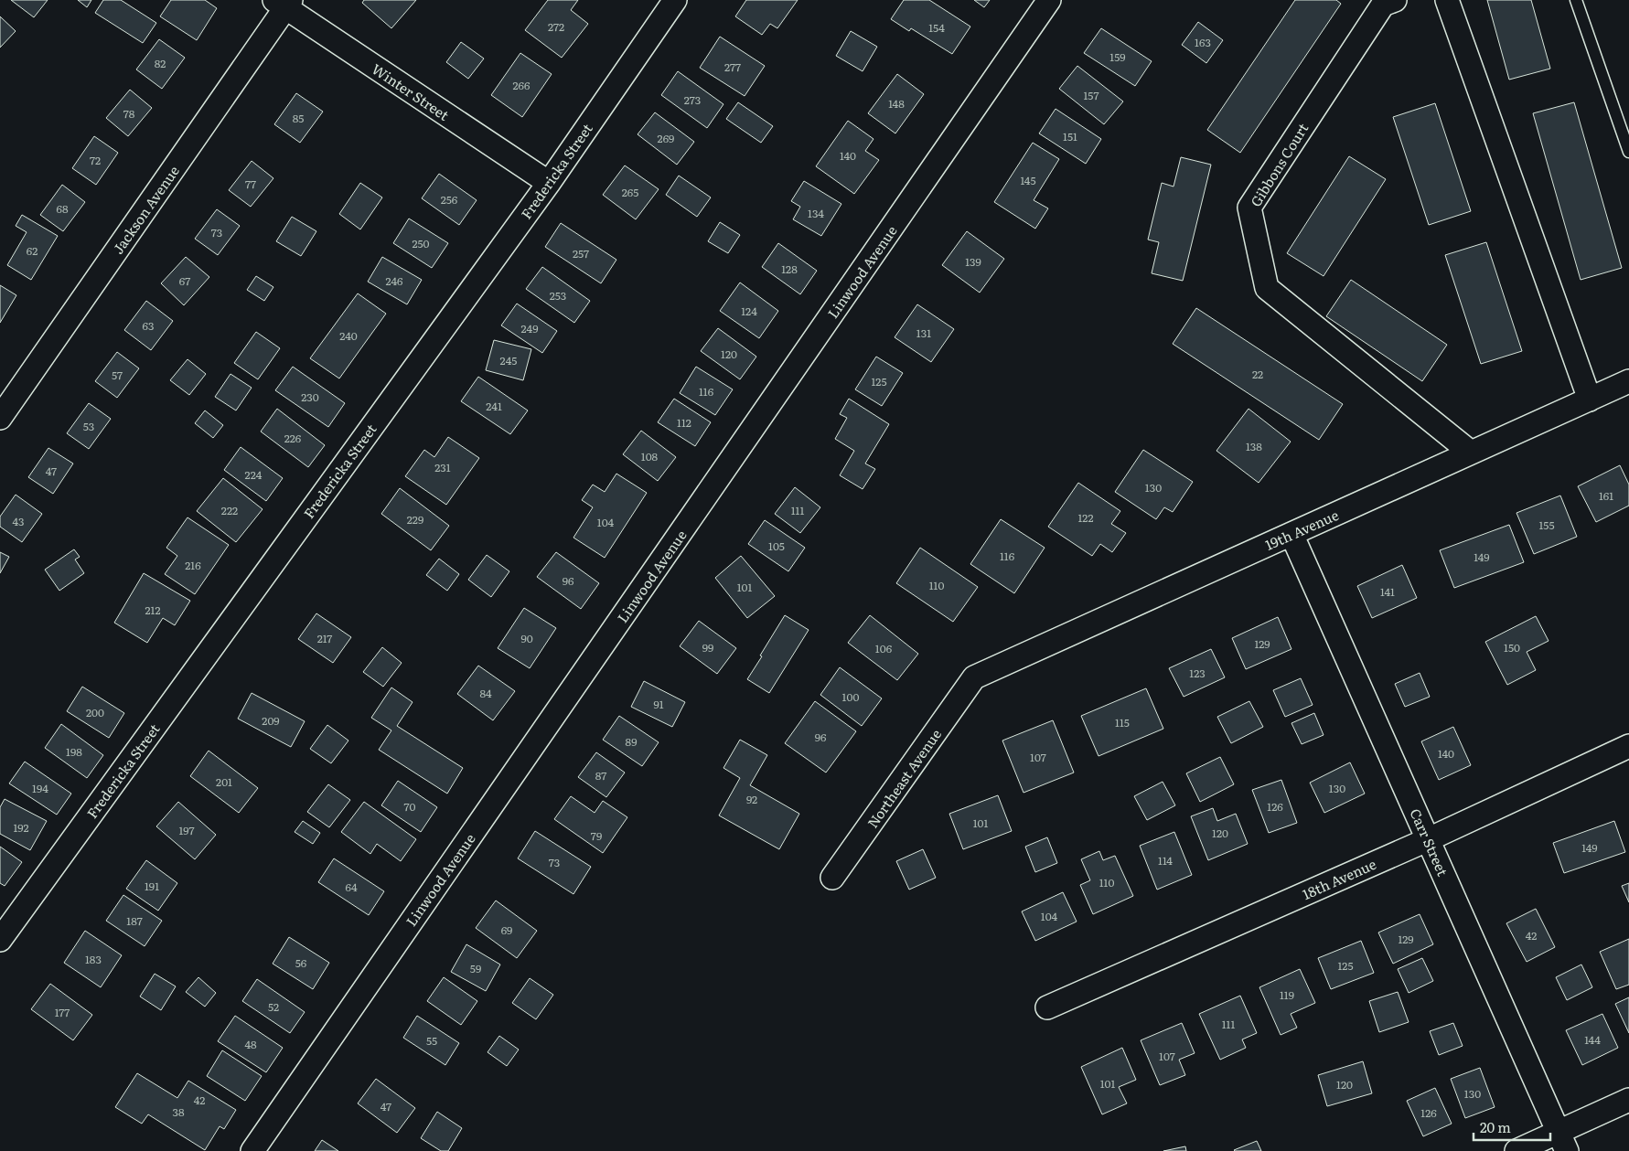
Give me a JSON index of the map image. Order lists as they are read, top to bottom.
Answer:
{
  "streets": {
    "street": [
      "Winter Street",
      "Gibbons Court",
      "Fredericka Street",
      "Jackson Avenue",
      "Linwood Avenue",
      "19th Avenue",
      "Northeast Avenue",
      "Carr Street",
      "18th Avenue"
    ]
  },
  "crossings": [
    ["Winter Street", "Fredericka Street"],
    ["Winter Street", "Jackson Avenue"],
    ["Gibbons Court", "19th Avenue"],
    ["19th Avenue", "Northeast Avenue"],
    ["19th Avenue", "Carr Street"],
    ["Carr Street", "18th Avenue"]
  ],
  "house_numbers": [
    "272",
    "154",
    "163",
    "159",
    "82",
    "277",
    "266",
    "157",
    "273",
    "148",
    "78",
    "85",
    "151",
    "269",
    "140",
    "72",
    "145",
    "77",
    "265",
    "256",
    "68",
    "134",
    "73",
    "250",
    "62",
    "257",
    "139",
    "128",
    "67",
    "246",
    "253",
    "124",
    "63",
    "249",
    "131",
    "240",
    "120",
    "245",
    "22",
    "57",
    "125",
    "116",
    "230",
    "241",
    "112",
    "53",
    "226",
    "138",
    "108",
    "231",
    "47",
    "224",
    "130",
    "161",
    "222",
    "111",
    "122",
    "229",
    "43",
    "104",
    "155",
    "105",
    "116",
    "149",
    "216",
    "96",
    "110",
    "101",
    "141",
    "212",
    "217",
    "90",
    "129",
    "99",
    "150",
    "106",
    "123",
    "84",
    "100",
    "91",
    "200",
    "209",
    "115",
    "96",
    "89",
    "198",
    "140",
    "107",
    "87",
    "201",
    "194",
    "130",
    "92",
    "70",
    "126",
    "101",
    "192",
    "197",
    "120",
    "79",
    "149",
    "114",
    "73",
    "110",
    "191",
    "64",
    "104",
    "187",
    "69",
    "42",
    "129",
    "183",
    "56",
    "125",
    "59",
    "119",
    "52",
    "177",
    "111",
    "144",
    "55",
    "48",
    "107",
    "101",
    "120",
    "130",
    "42",
    "47",
    "38",
    "126"
  ],
  "scale_bar": "20 m"
}
